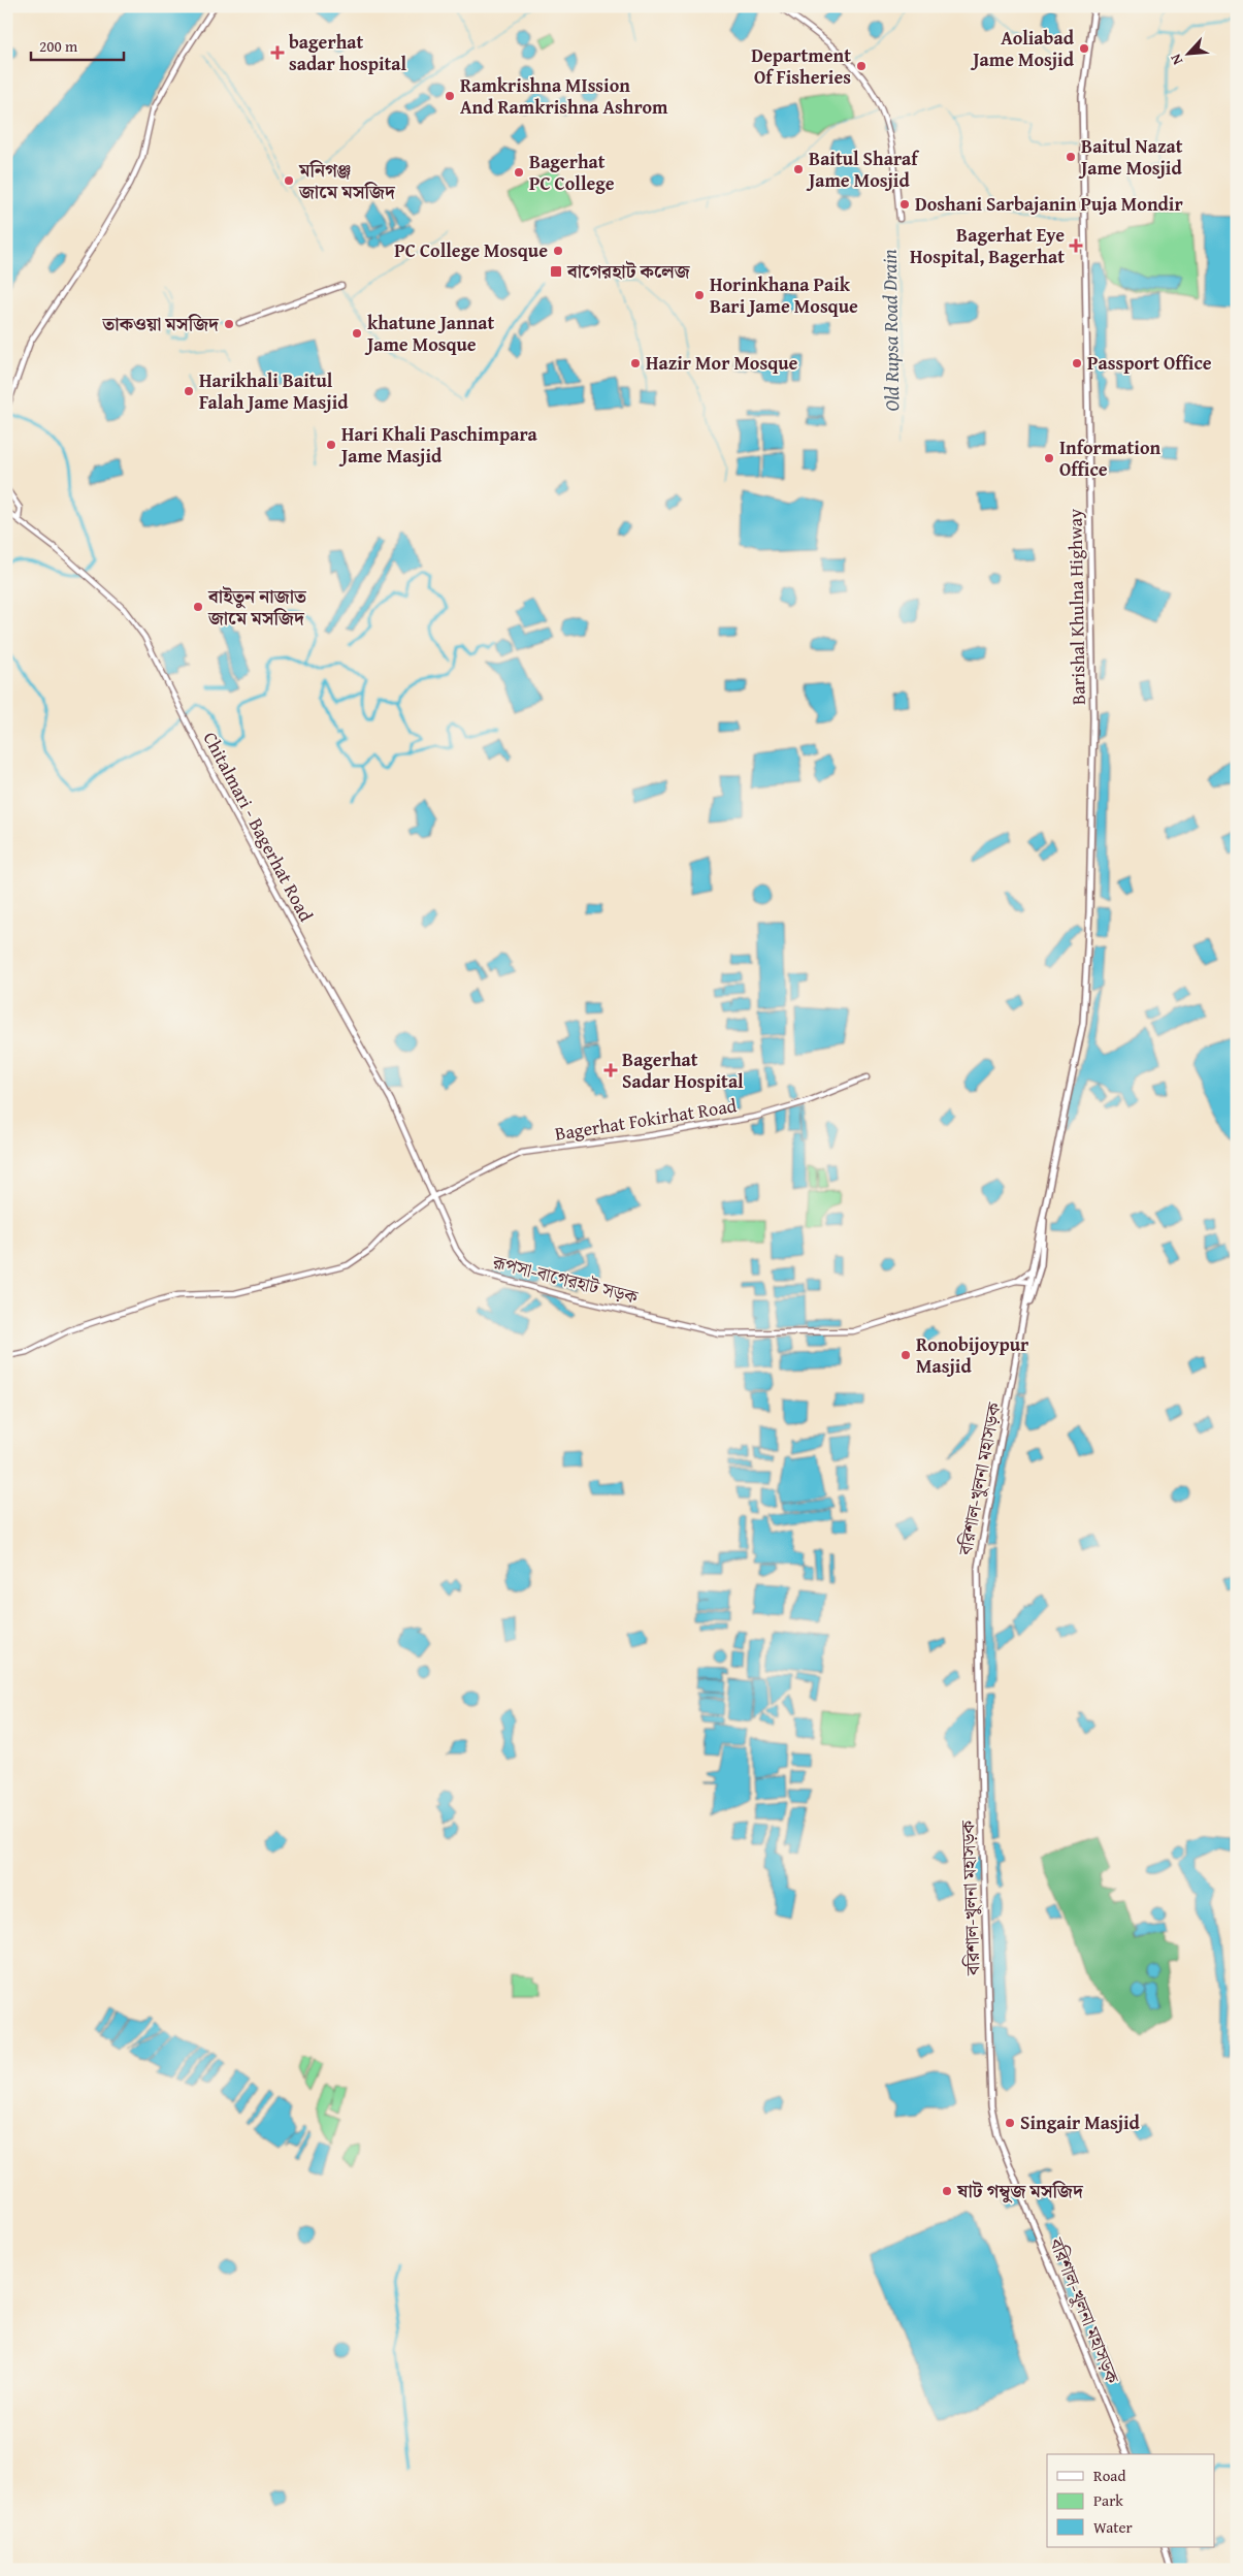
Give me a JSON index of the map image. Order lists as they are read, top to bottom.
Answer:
{
  "streets": {
    "highway": ["Barishal Khulna Highway", "বরিশাল-খুলনা মহাসড়ক"],
    "main road": ["Chitalmari - Bagerhat Road", "Bagerhat Fokirhat Road", "রূপসা-বাগেরহাট সড়ক"]
  },
  "crossings": [
    ["Barishal Khulna Highway", "বরিশাল-খুলনা মহাসড়ক"],
    ["Chitalmari - Bagerhat Road", "Bagerhat Fokirhat Road"],
    ["Chitalmari - Bagerhat Road", "রূপসা-বাগেরহাট সড়ক"],
    ["Bagerhat Fokirhat Road", "রূপসা-বাগেরহাট সড়ক"],
    ["রূপসা-বাগেরহাট সড়ক", "বরিশাল-খুলনা মহাসড়ক"]
  ],
  "water": ["Old Rupsa Road Drain"],
  "places": {
    "other": [
      "Aoliabad Jame Mosjid",
      "Department Of Fisheries",
      "Ramkrishna MIssion And Ramkrishna Ashrom",
      "Baitul Nazat Jame Mosjid",
      "Baitul Sharaf Jame Mosjid",
      "Bagerhat PC College",
      "মনিগঞ্জ জামে মসজিদ",
      "Doshani Sarbajanin Puja Mondir",
      "PC College Mosque",
      "Horinkhana Paik Bari Jame Mosque",
      "তাকওয়া মসজিদ",
      "khatune Jannat Jame Mosque",
      "Hazir Mor Mosque",
      "Passport Office",
      "Harikhali Baitul Falah Jame Masjid",
      "Hari Khali Paschimpara Jame Masjid",
      "Information Office",
      "বাইতুন নাজাত জামে মসজিদ",
      "Ronobijoypur Masjid",
      "Singair Masjid",
      "ষাট গম্বুজ মসজিদ"
    ],
    "health": ["bagerhat sadar hospital", "Bagerhat Eye Hospital, Bagerhat", "Bagerhat Sadar Hospital"],
    "transit": ["বাগেরহাট কলেজ"]
  },
  "legend": ["Road", "Park", "Water"],
  "scale_bar": "200 m",
  "north": "bottom left"
}
